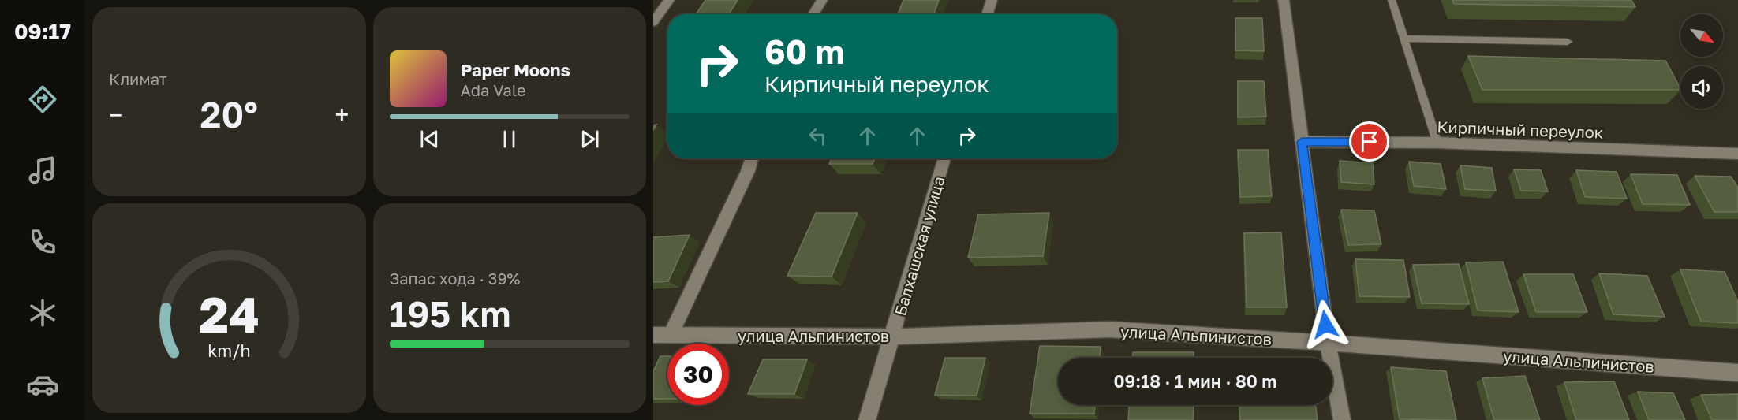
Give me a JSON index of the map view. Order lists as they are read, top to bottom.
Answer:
{
  "streets": {
    "street": ["Кирпичный переулок", "Балхашская улица", "улица Альпинистов"]
  },
  "crossings": [
    ["Балхашская улица", "улица Альпинистов"]
  ],
  "north": "bottom right",
  "page": {
    "tabs": "09:17",
    "tile": [
      "Климат",
      ["Запас хода · 39%", "195 km"]
    ],
    "turn": ["60 m", "Кирпичный переулок"],
    "song": ["Paper Moons", "Ada Vale"],
    "heat": ["−", "20°", "+"],
    "limit": "30",
    "trip": "09:18 · 1 мин · 80 m",
    "gauge": ["24", "km/h"]
  }
}
